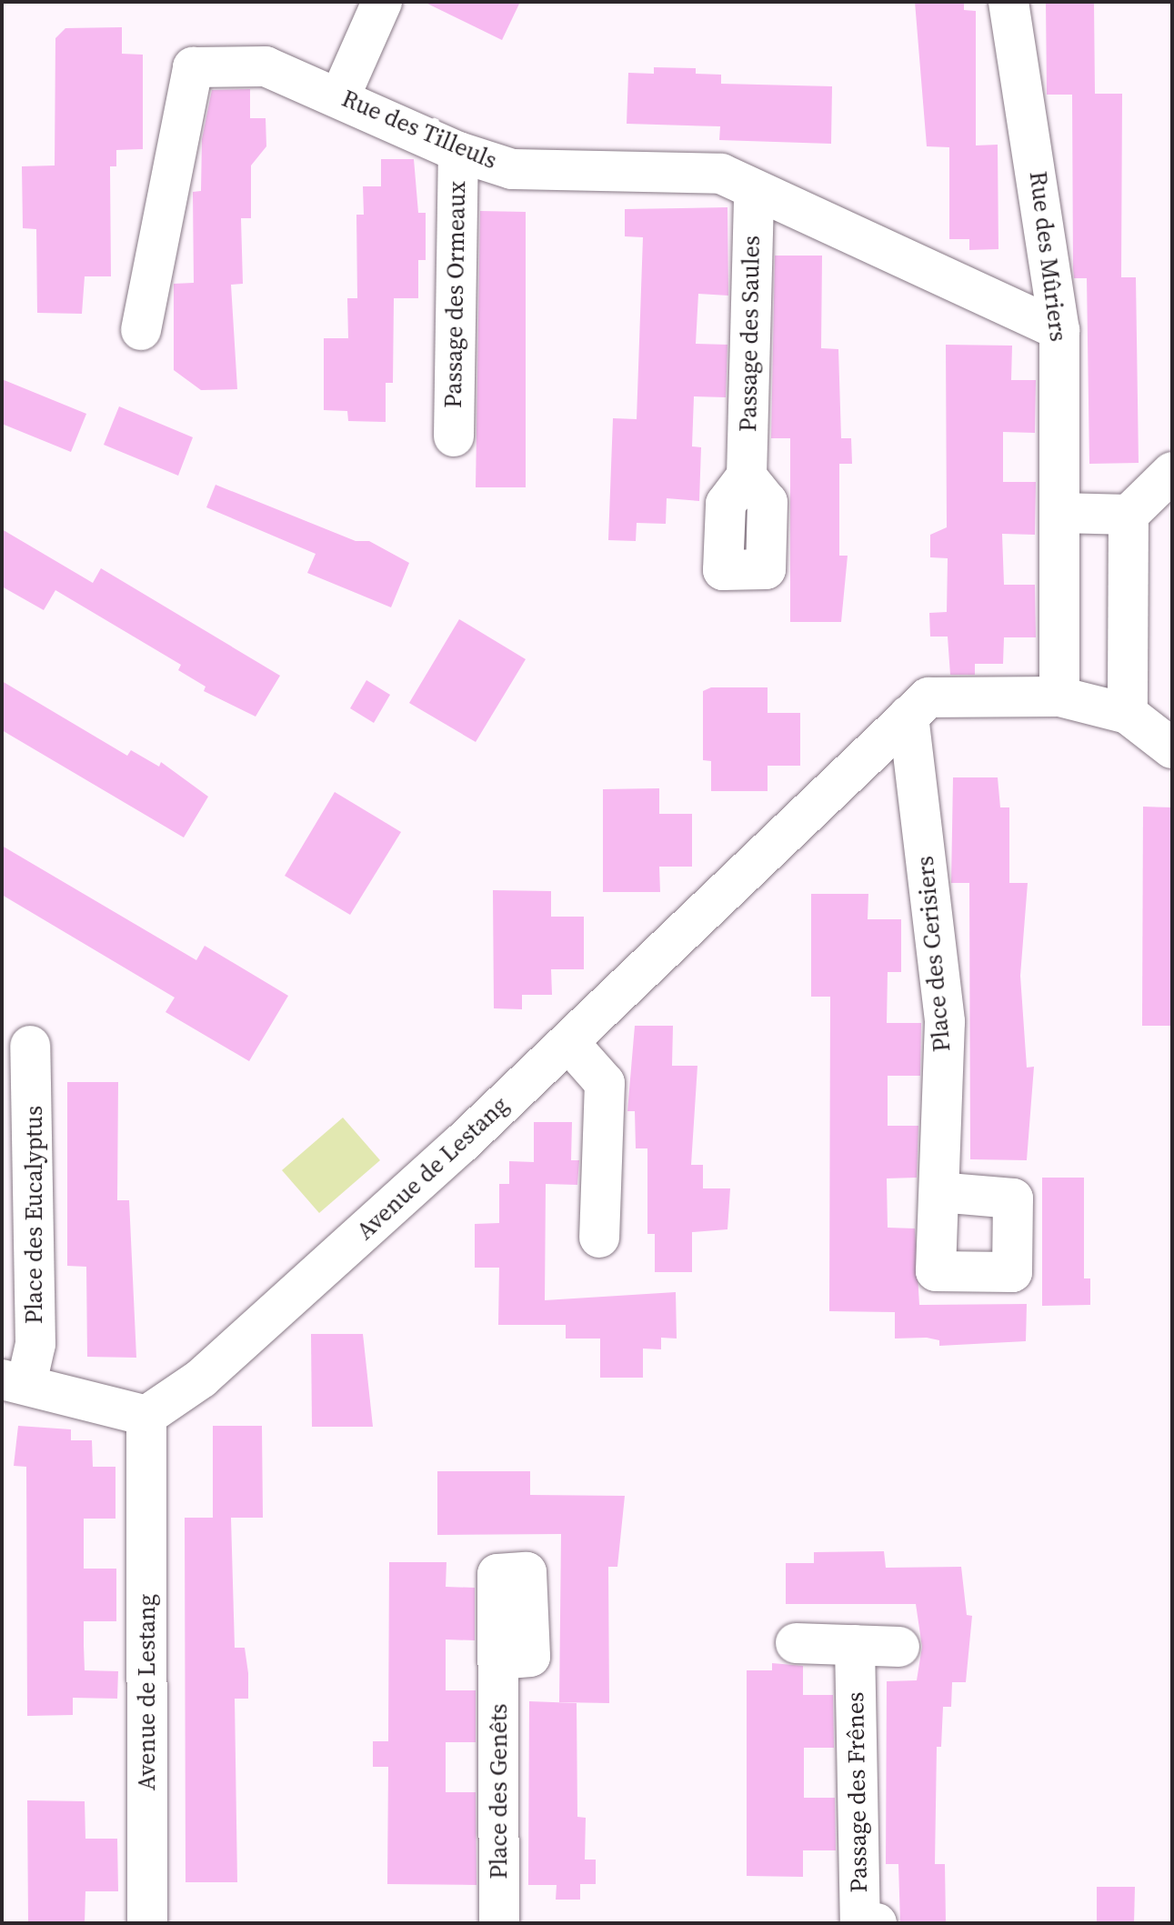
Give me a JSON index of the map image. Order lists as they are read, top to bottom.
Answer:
{
  "streets": {
    "street": [
      "Rue des Tilleuls",
      "Rue des Mûriers",
      "Passage des Ormeaux",
      "Passage des Saules",
      "Place des Cerisiers",
      "Avenue de Lestang",
      "Place des Eucalyptus",
      "Place des Genêts",
      "Passage des Frênes"
    ]
  },
  "crossings": [
    ["Rue des Tilleuls", "Rue des Mûriers"],
    ["Rue des Tilleuls", "Passage des Ormeaux"],
    ["Rue des Tilleuls", "Passage des Saules"],
    ["Rue des Mûriers", "Avenue de Lestang"],
    ["Place des Cerisiers", "Avenue de Lestang"]
  ]
}
